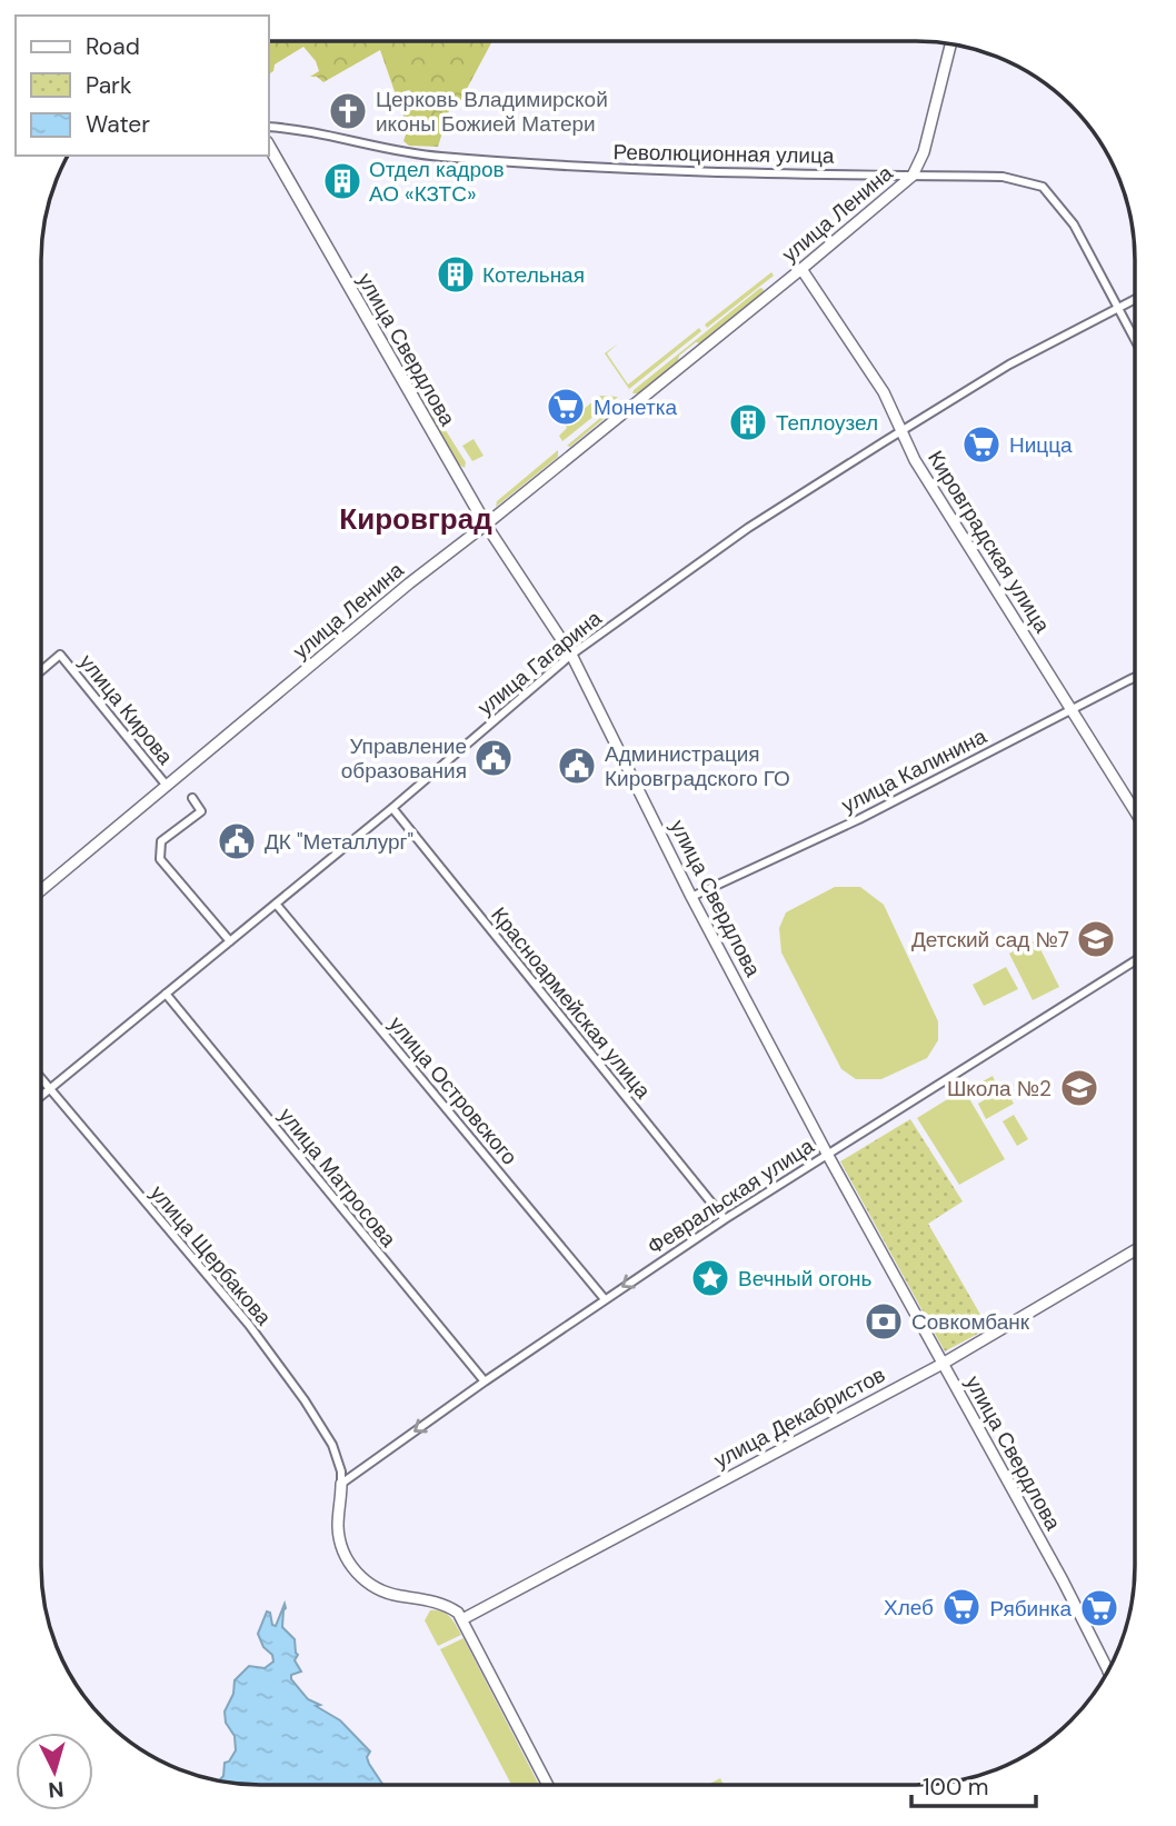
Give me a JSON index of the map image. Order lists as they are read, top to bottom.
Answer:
{
  "streets": {
    "main road": [
      "улица Ленина",
      "улица Свердлова",
      "Кировградская улица",
      "улица Декабристов"
    ],
    "street": [
      "Революционная улица",
      "улица Гагарина",
      "улица Кирова",
      "улица Калинина",
      "Красноармейская улица",
      "улица Островского",
      "улица Матросова",
      "Февральская улица",
      "улица Щербакова"
    ]
  },
  "crossings": [
    ["Революционная улица", "улица Ленина"],
    ["Революционная улица", "улица Гагарина"],
    ["улица Ленина", "улица Свердлова"],
    ["улица Ленина", "Кировградская улица"],
    ["улица Ленина", "улица Кирова"],
    ["улица Свердлова", "улица Гагарина"],
    ["улица Свердлова", "улица Калинина"],
    ["улица Свердлова", "Февральская улица"],
    ["улица Свердлова", "улица Декабристов"],
    ["Кировградская улица", "улица Гагарина"],
    ["Кировградская улица", "улица Калинина"],
    ["улица Гагарина", "Красноармейская улица"],
    ["улица Гагарина", "улица Островского"],
    ["улица Гагарина", "улица Матросова"],
    ["улица Гагарина", "улица Щербакова"],
    ["Красноармейская улица", "Февральская улица"],
    ["улица Островского", "Февральская улица"],
    ["улица Матросова", "Февральская улица"],
    ["Февральская улица", "улица Щербакова"]
  ],
  "districts": ["Кировград"],
  "places": {
    "church": ["Церковь Владимирской иконы Божией Матери"],
    "building": ["Отдел кадров АО «КЗТС»", "Котельная", "Теплоузел"],
    "supermarket": [
      "Монетка",
      "Ницца",
      "Хлеб",
      "Рябинка"
    ],
    "public building": ["Управление образования", "Администрация Кировградского ГО", "ДК \"Металлург\""],
    "school or university": ["Детский сад №7", "Школа №2"],
    "place": ["Вечный огонь"],
    "bank": ["Совкомбанк"]
  },
  "legend": ["Road", "Park", "Water"],
  "scale_bar": "100 m",
  "north": "bottom"
}
